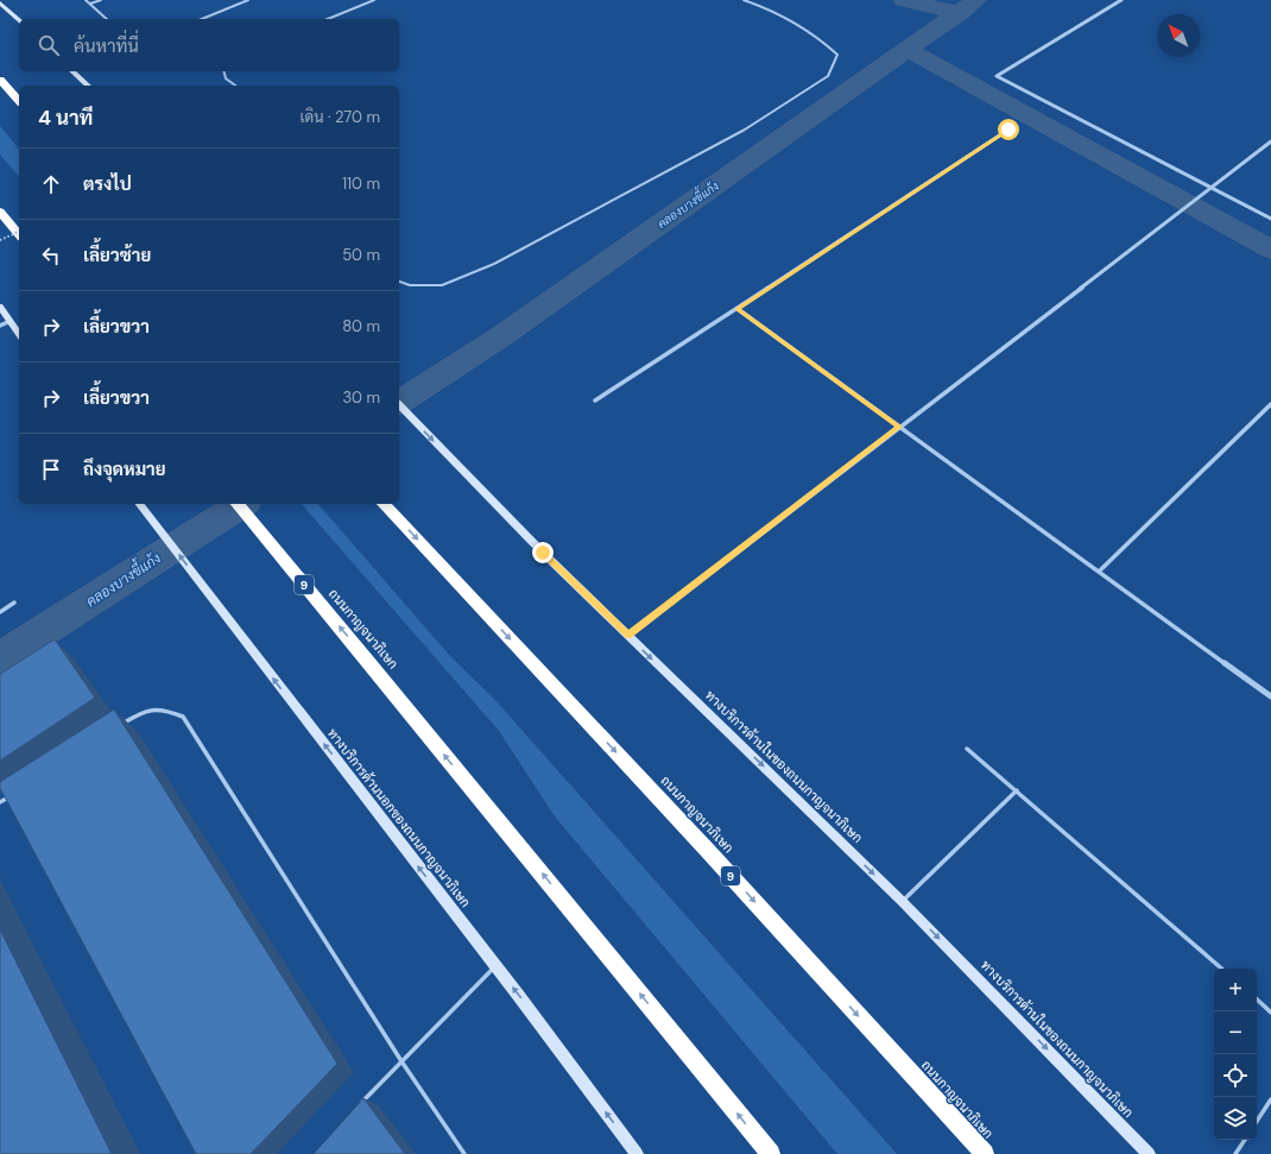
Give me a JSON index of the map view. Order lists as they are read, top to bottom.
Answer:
{
  "streets": {
    "highway": ["9", "ถนนกาญจนาภิเษก"],
    "main road": ["ทางบริการด้านในของถนนกาญจนาภิเษก", "ทางบริการด้านนอกของถนนกาญจนาภิเษก"]
  },
  "one_way": ["ทางบริการด้านในของถนนกาญจนาภิเษก", "ทางบริการด้านนอกของถนนกาญจนาภิเษก"],
  "water": ["คลองบางขี้แก้ง"],
  "north": "top left",
  "page": {
    "search": "ค้นหาที่นี่",
    "heading": ["4 นาที", "เดิน · 270 m"],
    "list": [
      ["ตรงไป", "110 m"],
      ["เลี้ยวซ้าย", "50 m"],
      ["เลี้ยวขวา", "80 m"],
      ["เลี้ยวขวา", "30 m"],
      "ถึงจุดหมาย"
    ],
    "map_buttons": ["+", "−"]
  }
}
